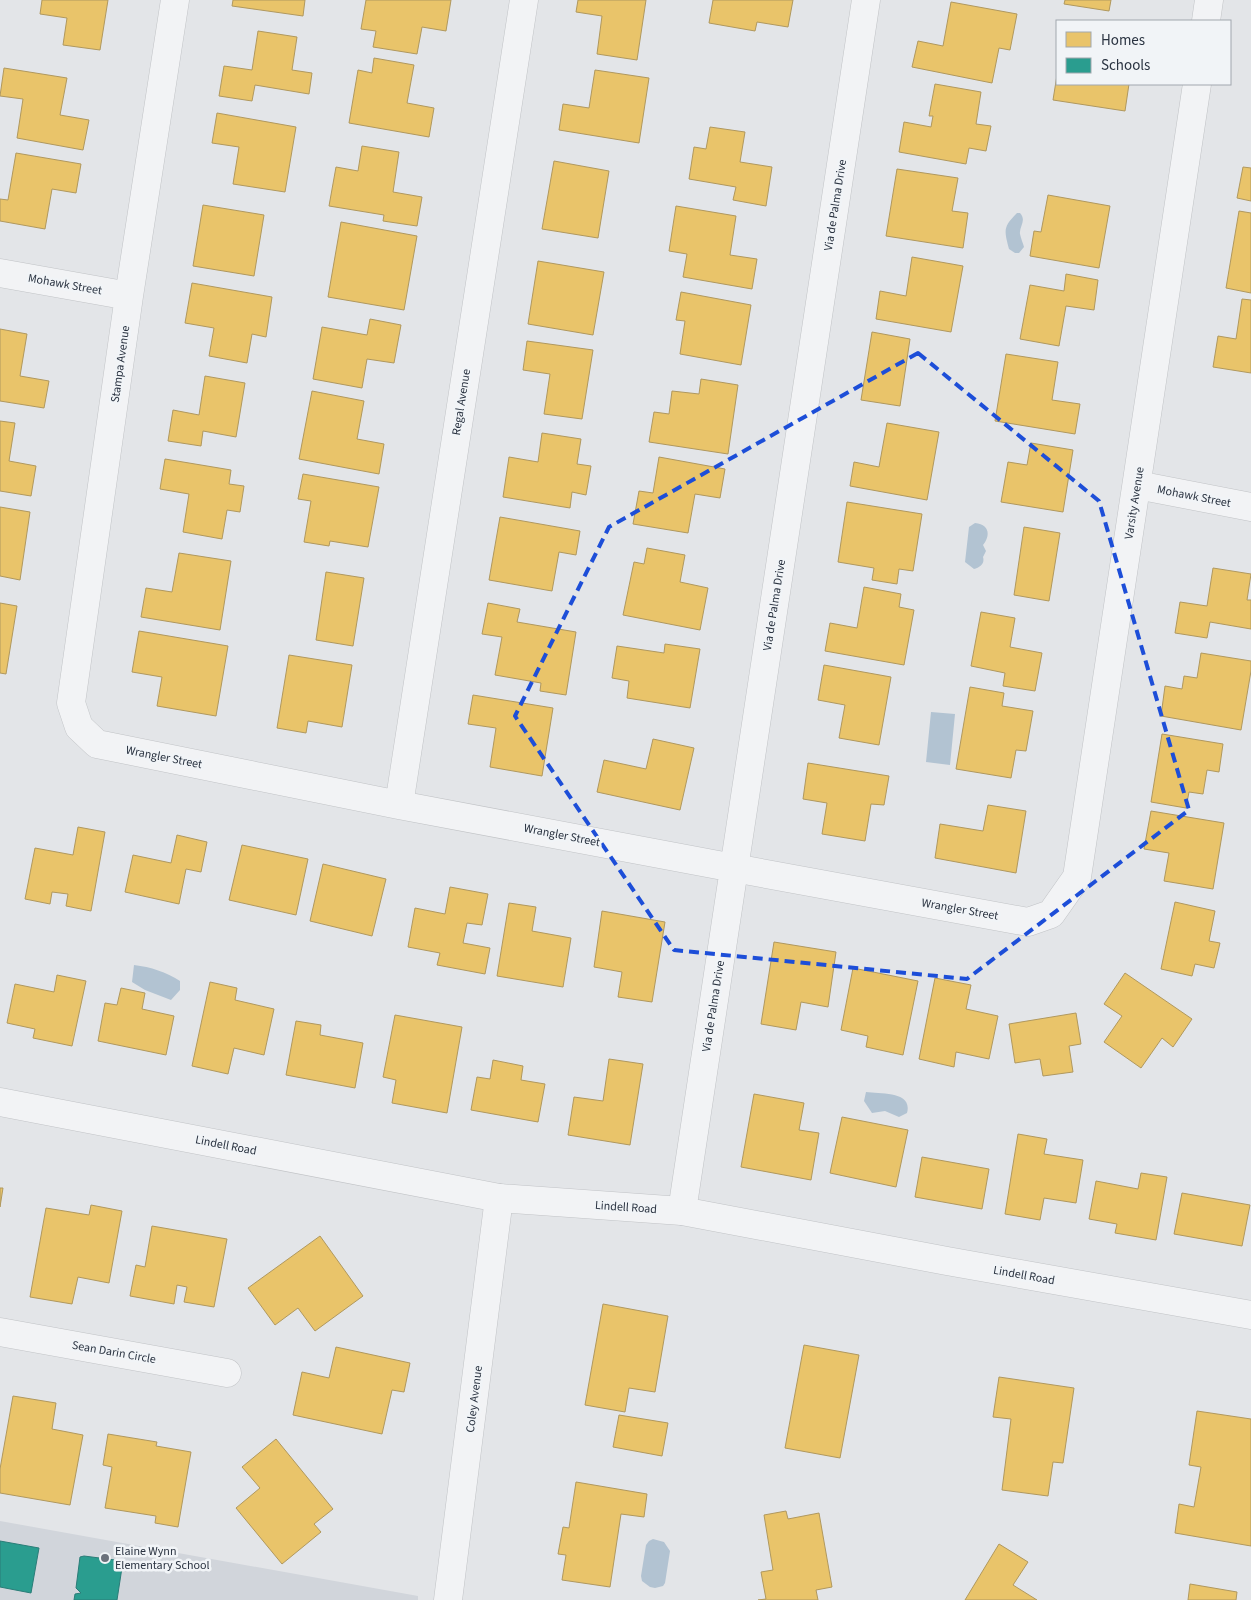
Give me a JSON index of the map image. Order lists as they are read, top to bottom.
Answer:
{
  "streets": {
    "street": [
      "Via de Palma Drive",
      "Mohawk Street",
      "Stampa Avenue",
      "Regal Avenue",
      "Varsity Avenue",
      "Wrangler Street",
      "Lindell Road",
      "Sean Darin Circle",
      "Coley Avenue"
    ]
  },
  "crossings": [
    ["Via de Palma Drive", "Wrangler Street"],
    ["Via de Palma Drive", "Lindell Road"],
    ["Mohawk Street", "Stampa Avenue"],
    ["Mohawk Street", "Varsity Avenue"],
    ["Stampa Avenue", "Wrangler Street"],
    ["Regal Avenue", "Wrangler Street"],
    ["Varsity Avenue", "Wrangler Street"],
    ["Lindell Road", "Coley Avenue"]
  ],
  "places": ["Elaine Wynn Elementary School"],
  "legend": ["Homes", "Schools"]
}
